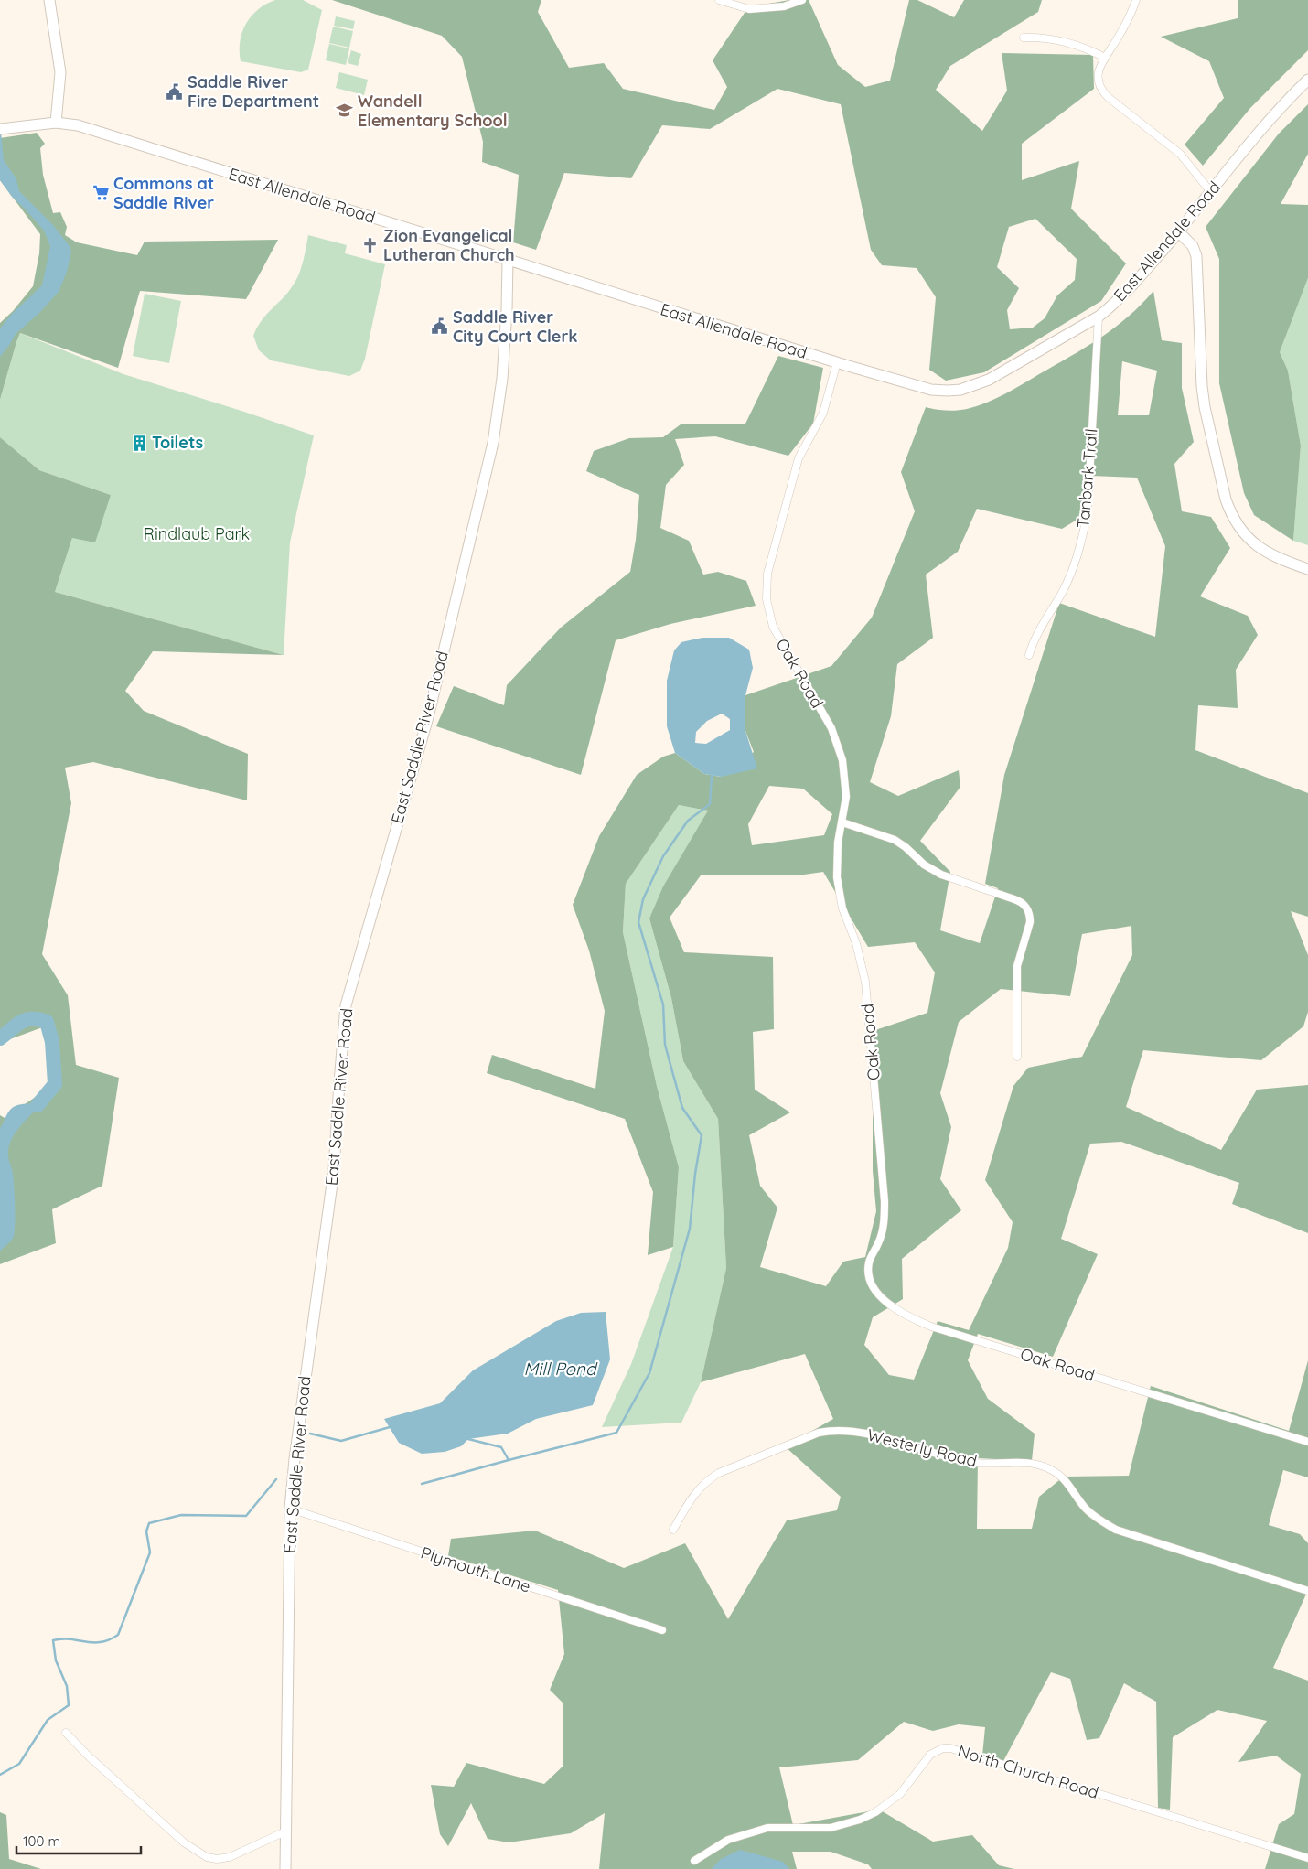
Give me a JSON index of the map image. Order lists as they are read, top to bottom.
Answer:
{
  "streets": {
    "main road": ["East Allendale Road", "East Saddle River Road"],
    "street": [
      "Tanbark Trail",
      "Oak Road",
      "Westerly Road",
      "Plymouth Lane",
      "North Church Road"
    ]
  },
  "crossings": [
    ["East Allendale Road", "Tanbark Trail"],
    ["East Allendale Road", "Oak Road"],
    ["East Allendale Road", "East Saddle River Road"],
    ["East Saddle River Road", "Plymouth Lane"]
  ],
  "water": ["Mill Pond"],
  "parks": ["Rindlaub Park"],
  "places": {
    "public building": ["Saddle River Fire Department", "Saddle River City Court Clerk"],
    "school or university": ["Wandell Elementary School"],
    "supermarket": ["Commons at Saddle River"],
    "church": ["Zion Evangelical Lutheran Church"],
    "building": ["Toilets"]
  },
  "scale_bar": "100 m"
}
